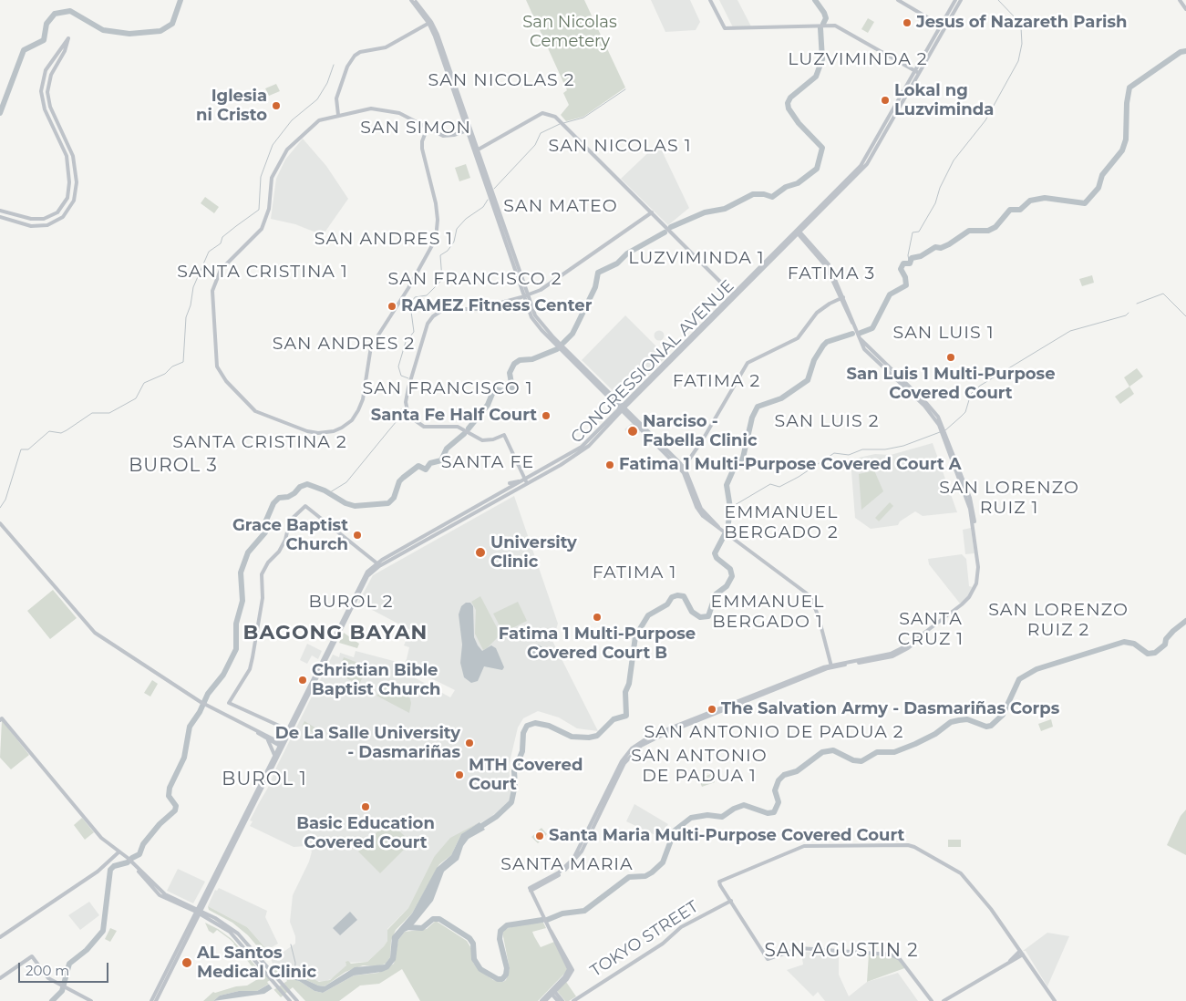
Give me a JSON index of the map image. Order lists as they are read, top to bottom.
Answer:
{
  "streets": {
    "street": ["CONGRESSIONAL AVENUE", "TOKYO STREET"]
  },
  "districts": [
    "LUZVIMINDA 2",
    "SAN NICOLAS 2",
    "SAN SIMON",
    "SAN NICOLAS 1",
    "SAN MATEO",
    "SAN ANDRES 1",
    "LUZVIMINDA 1",
    "SANTA CRISTINA 1",
    "FATIMA 3",
    "SAN FRANCISCO 2",
    "SAN LUIS 1",
    "SAN ANDRES 2",
    "FATIMA 2",
    "SAN FRANCISCO 1",
    "SAN LUIS 2",
    "SANTA CRISTINA 2",
    "SANTA FE",
    "BUROL 3",
    "SAN LORENZO RUIZ 1",
    "EMMANUEL BERGADO 2",
    "FATIMA 1",
    "BUROL 2",
    "EMMANUEL BERGADO 1",
    "SAN LORENZO RUIZ 2",
    "SANTA CRUZ 1",
    "BAGONG BAYAN",
    "SAN ANTONIO DE PADUA 2",
    "SAN ANTONIO DE PADUA 1",
    "BUROL 1",
    "SANTA MARIA",
    "SAN AGUSTIN 2"
  ],
  "parks": ["San Nicolas Cemetery"],
  "places": [
    "Jesus of Nazareth Parish",
    "Lokal ng Luzviminda",
    "Iglesia ni Cristo",
    "RAMEZ Fitness Center",
    "San Luis 1 Multi-Purpose Covered Court",
    "Santa Fe Half Court",
    "Narciso - Fabella Clinic",
    "Fatima 1 Multi-Purpose Covered Court A",
    "Grace Baptist Church",
    "University Clinic",
    "Fatima 1 Multi-Purpose Covered Court B",
    "Christian Bible Baptist Church",
    "The Salvation Army - Dasmariñas Corps",
    "De La Salle University - Dasmariñas",
    "MTH Covered Court",
    "Basic Education Covered Court",
    "Santa Maria Multi-Purpose Covered Court",
    "AL Santos Medical Clinic"
  ],
  "scale_bar": "200 m"
}
